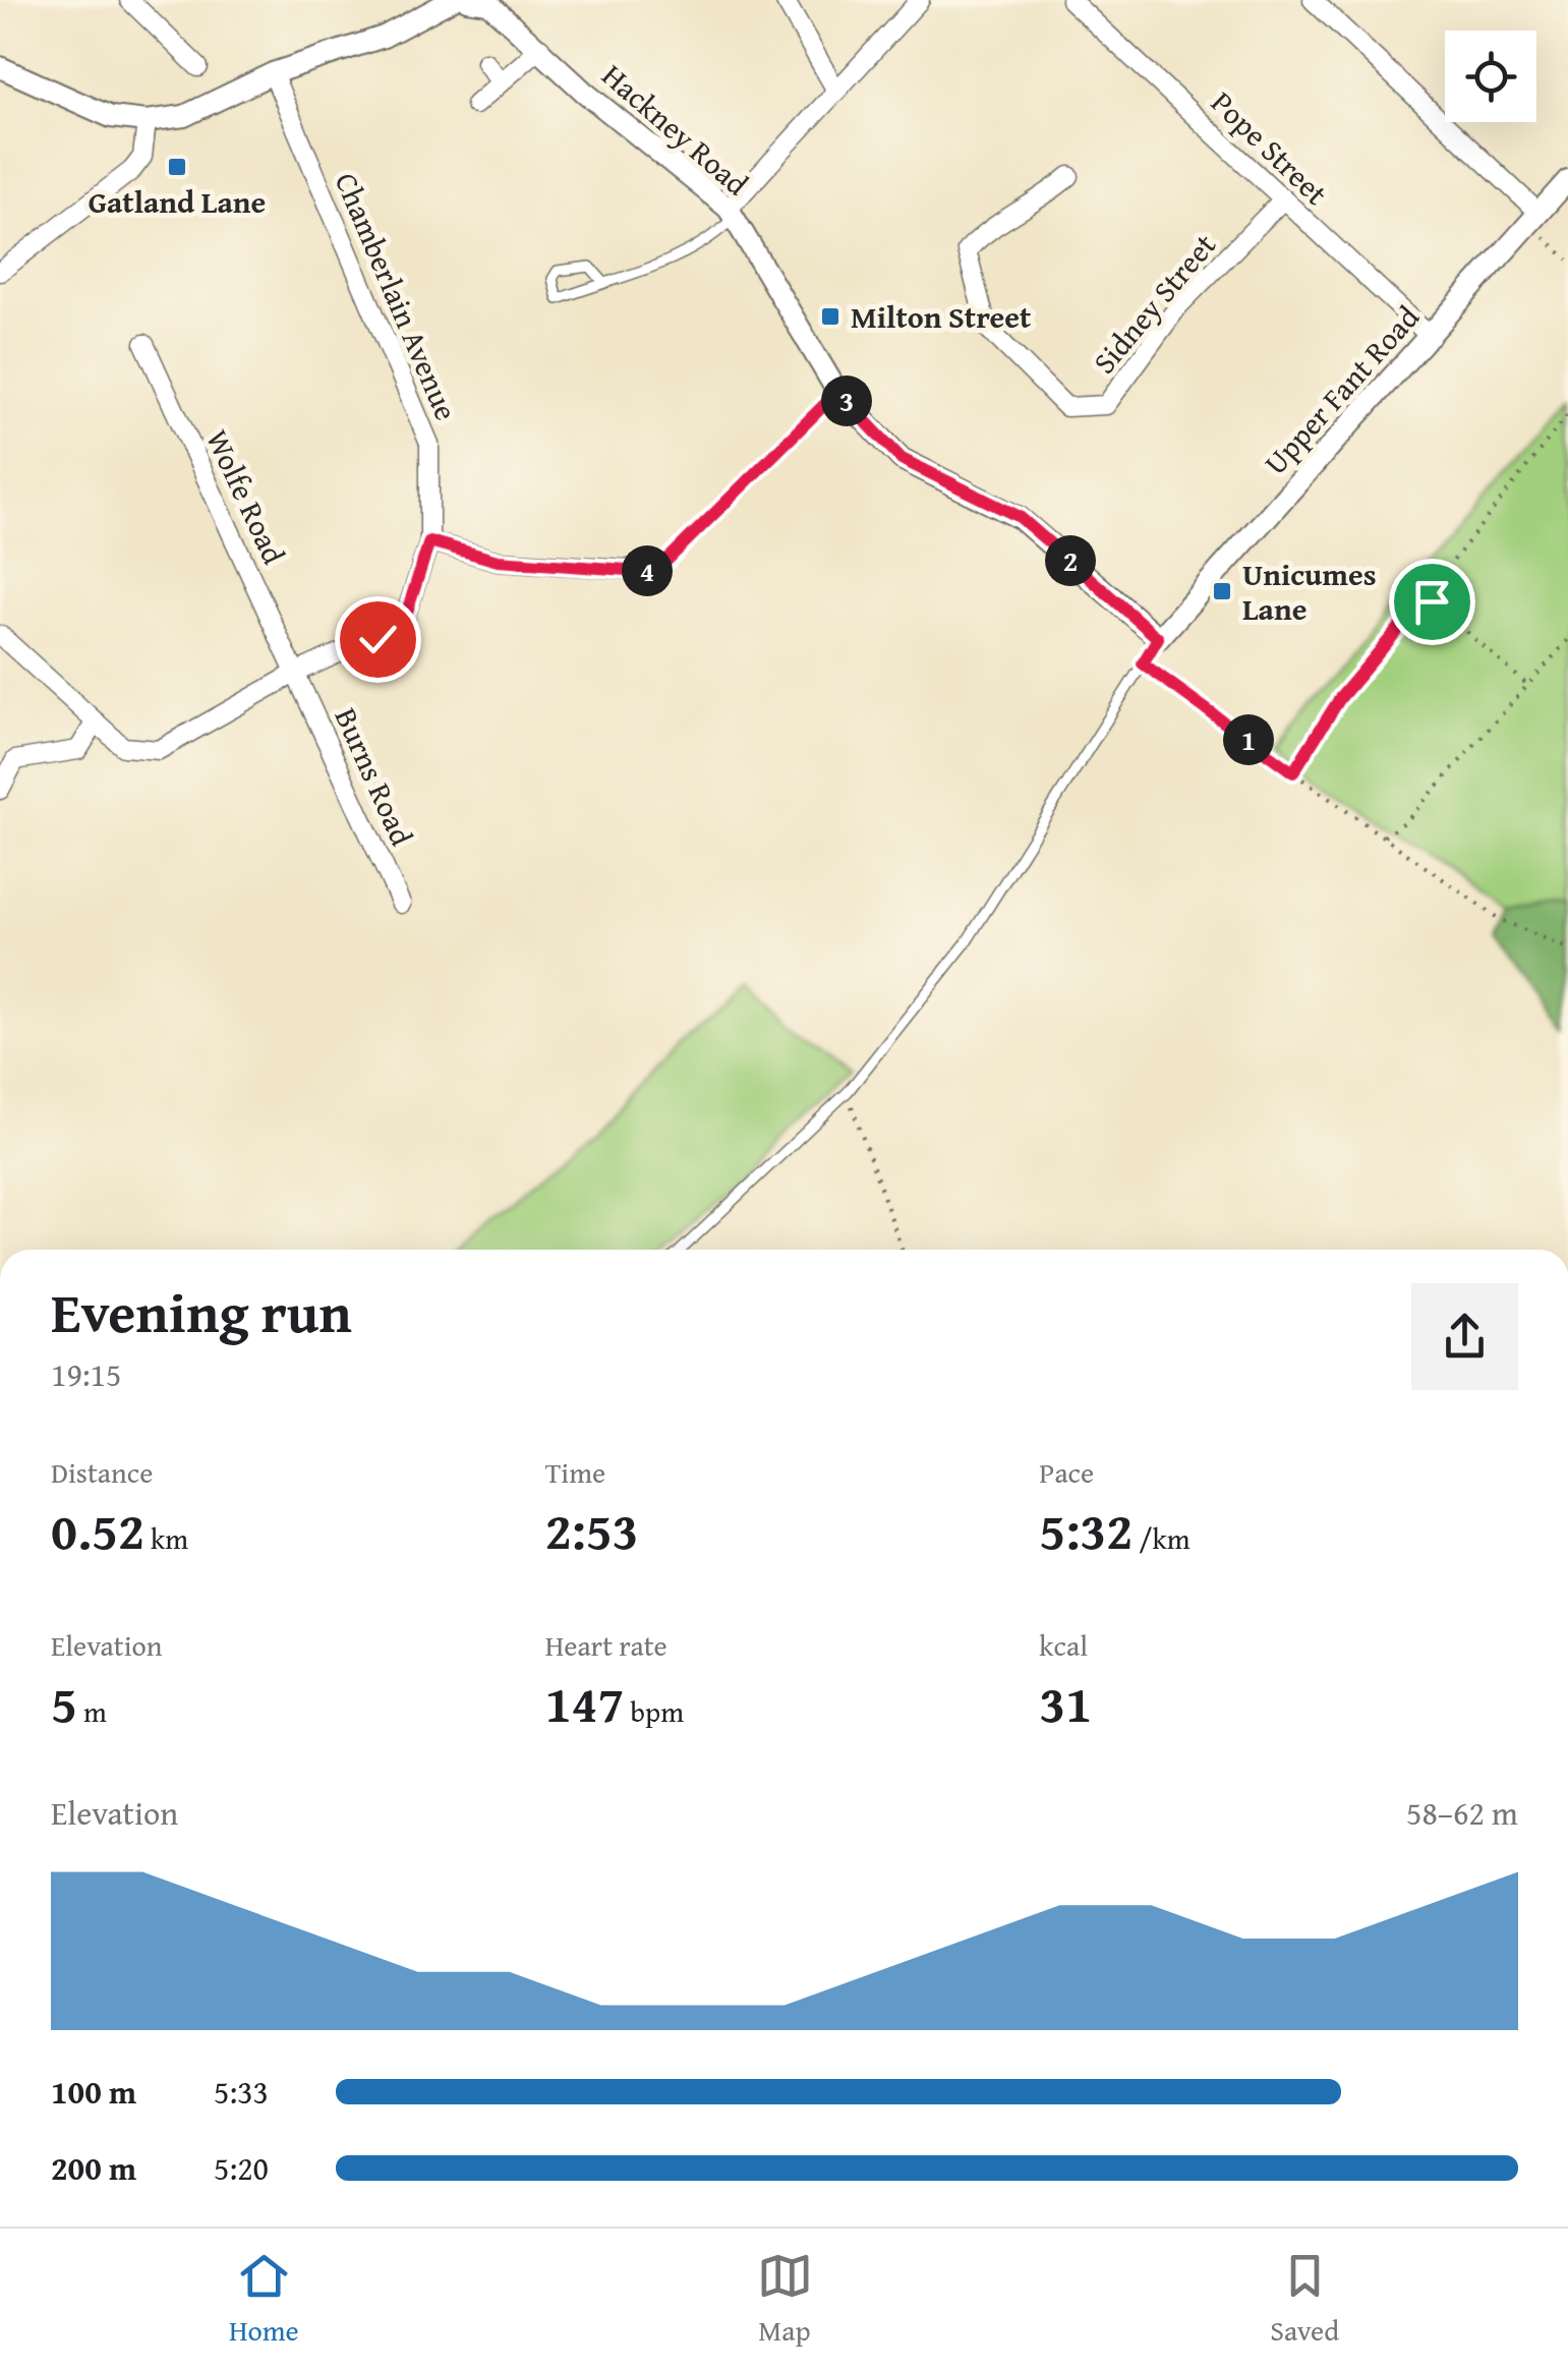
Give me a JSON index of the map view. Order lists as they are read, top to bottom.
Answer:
{
  "streets": {
    "street": [
      "Hackney Road",
      "Pope Street",
      "Chamberlain Avenue",
      "Sidney Street",
      "Upper Fant Road",
      "Wolfe Road",
      "Burns Road"
    ]
  },
  "crossings": [
    ["Hackney Road", "Upper Fant Road"],
    ["Pope Street", "Sidney Street"],
    ["Pope Street", "Upper Fant Road"],
    ["Chamberlain Avenue", "Wolfe Road"],
    ["Chamberlain Avenue", "Burns Road"],
    ["Wolfe Road", "Burns Road"]
  ],
  "places": {
    "transit": ["Gatland Lane", "Milton Street", "Unicumes Lane"]
  },
  "page": {
    "pins": [
      "3",
      "2",
      "4",
      "1"
    ],
    "heading": ["Evening run", "19:15"],
    "stats": [
      ["Distance", "0.52 km"],
      ["Time", "2:53"],
      ["Pace", "5:32 /km"],
      ["Elevation", "5 m"],
      ["Heart rate", "147 bpm"],
      ["kcal", "31"]
    ],
    "chart": ["Elevation", "58–62 m"],
    "list": [
      {
        "name": "100 m",
        "note": "5:33"
      },
      {
        "name": "200 m",
        "note": "5:20"
      }
    ],
    "tabs": ["Home", "Map", "Saved"]
  }
}
